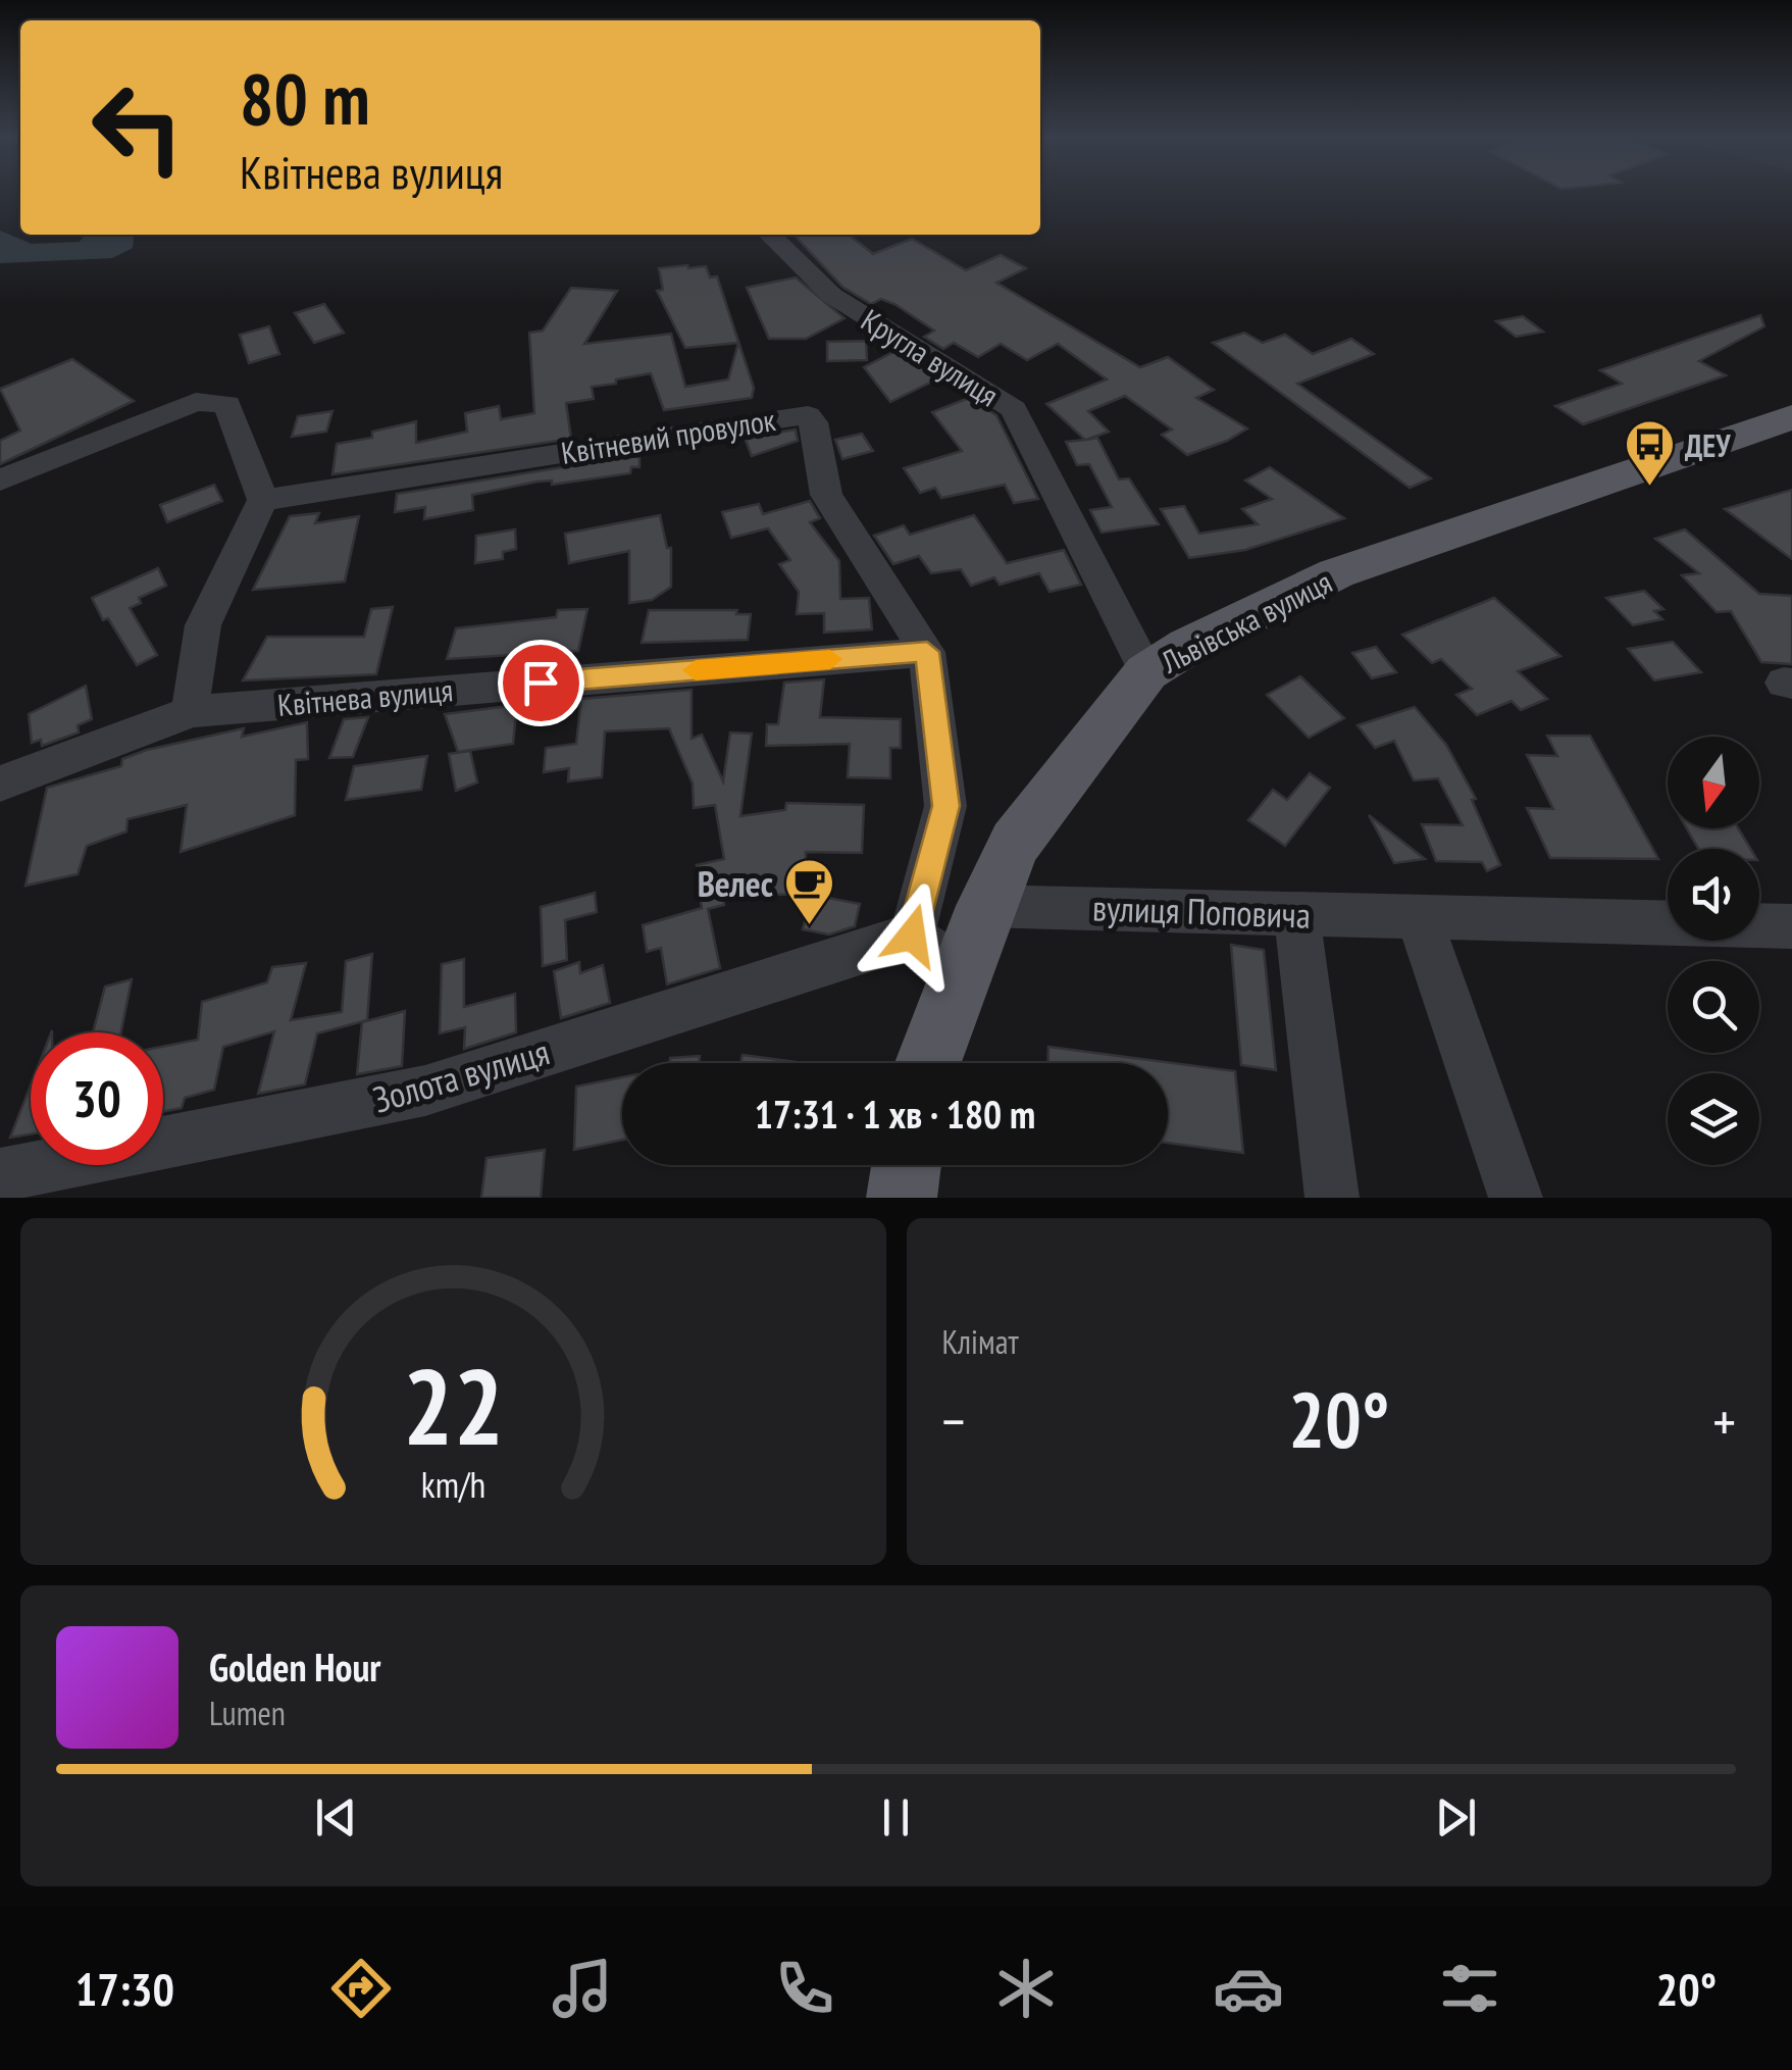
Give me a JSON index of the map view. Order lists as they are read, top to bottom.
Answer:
{
  "streets": {
    "main road": ["Львівська вулиця"],
    "street": [
      "Кругла вулиця",
      "Квітневий провулок",
      "Квітнева вулиця",
      "вулиця Поповича",
      "Золота вулиця"
    ]
  },
  "crossings": [
    ["Кругла вулиця", "Львівська вулиця"],
    ["Квітневий провулок", "Квітнева вулиця"],
    ["Львівська вулиця", "вулиця Поповича"]
  ],
  "places": {
    "bus stop": ["ДЕУ"],
    "cafe": ["Велес"]
  },
  "north": "bottom",
  "page": {
    "turn": ["80 m", "Квітнева вулиця"],
    "limit": "30",
    "trip": "17:31 · 1 хв · 180 m",
    "tile": "Клімат",
    "heat": ["−", "20°", "+"],
    "song": ["Golden Hour", "Lumen"],
    "tabs": ["17:30", "20°"],
    "gauge": ["22", "km/h"]
  }
}
